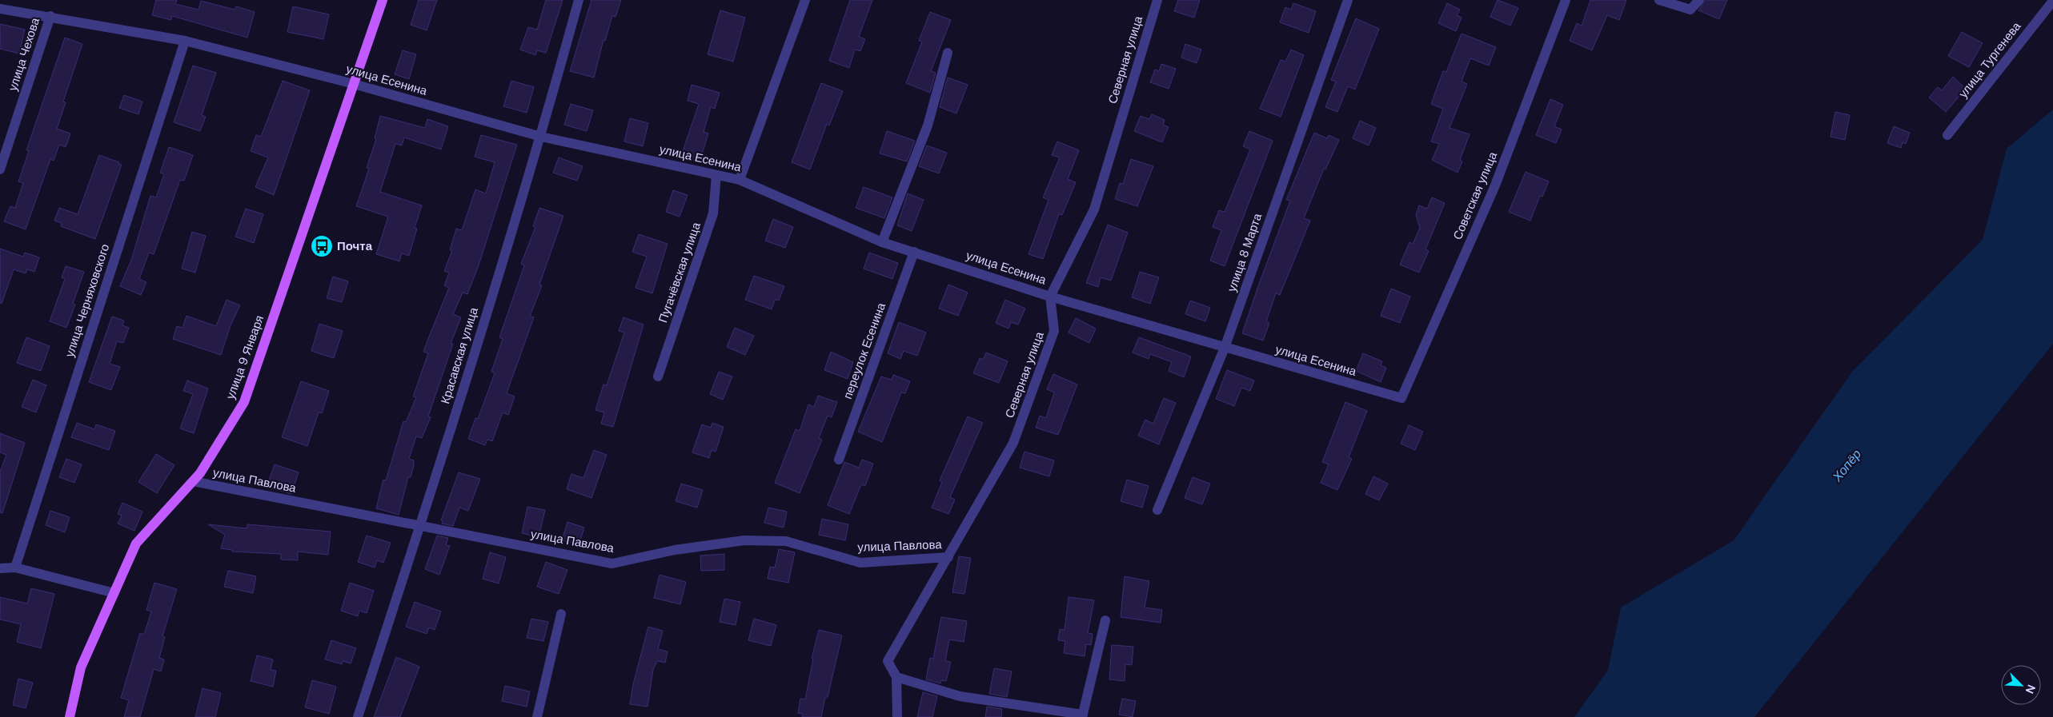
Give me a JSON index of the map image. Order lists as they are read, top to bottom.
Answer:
{
  "streets": {
    "main road": ["улица 9 Января"],
    "street": [
      "улица Чехова",
      "Северная улица",
      "улица Тургенева",
      "улица Есенина",
      "Советская улица",
      "улица 8 Марта",
      "Пугачёвская улица",
      "улица Черняховского",
      "переулок Есенина",
      "Красавская улица",
      "улица Павлова"
    ]
  },
  "crossings": [
    ["улица Чехова", "улица Есенина"],
    ["Северная улица", "улица Есенина"],
    ["Северная улица", "улица Павлова"],
    ["улица Есенина", "Советская улица"],
    ["улица Есенина", "улица 8 Марта"],
    ["улица Есенина", "Пугачёвская улица"],
    ["улица Есенина", "улица Черняховского"],
    ["улица Есенина", "переулок Есенина"],
    ["улица Есенина", "Красавская улица"],
    ["улица Есенина", "улица 9 Января"],
    ["Красавская улица", "улица Павлова"],
    ["улица 9 Января", "улица Павлова"]
  ],
  "water": ["Хопёр"],
  "places": {
    "bus stop": ["Почта"]
  },
  "north": "bottom right"
}
